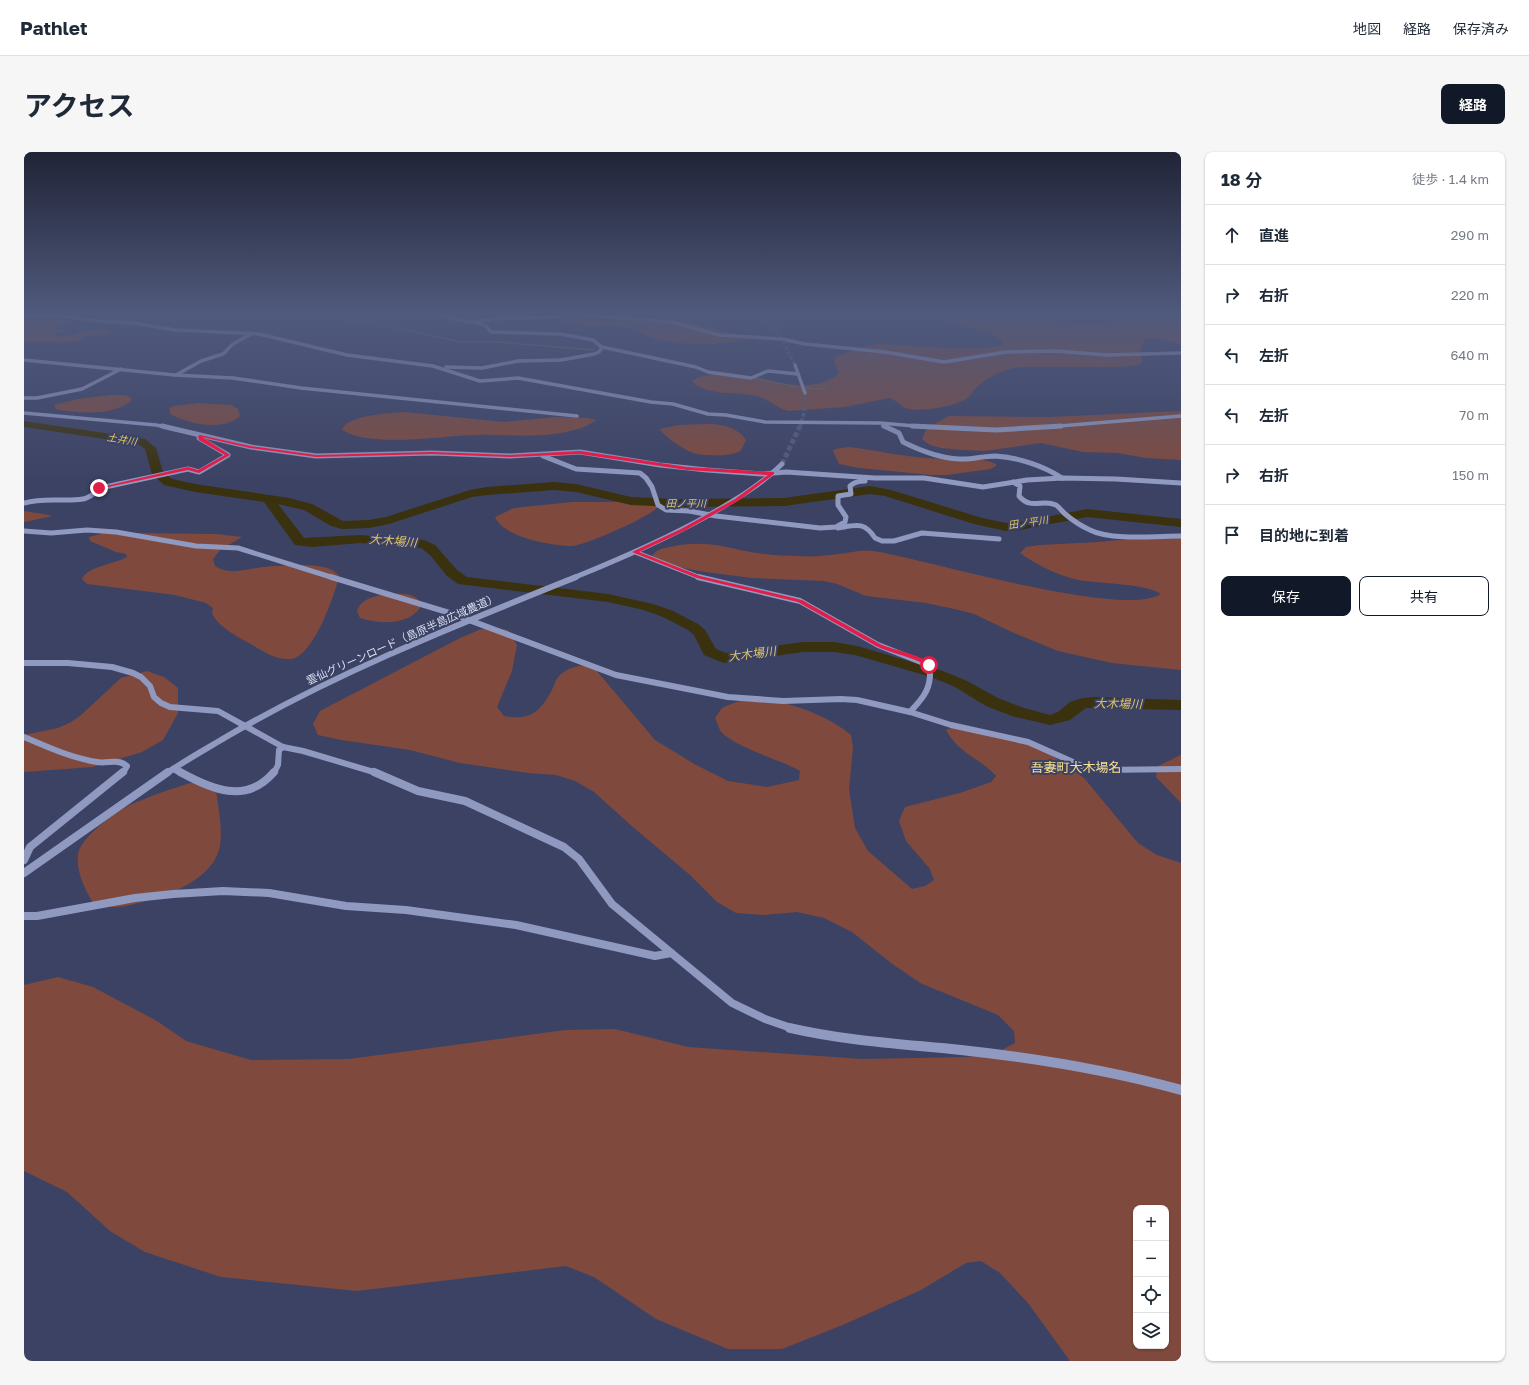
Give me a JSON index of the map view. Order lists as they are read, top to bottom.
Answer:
{
  "streets": {
    "street": ["雲仙グリーンロード（島原半島広域農道）"]
  },
  "districts": ["吾妻町大木場名"],
  "water": ["土井川", "田ノ平川", "大木場川"],
  "page": {
    "header": "Pathlet",
    "nav": ["地図", "経路", "保存済み"],
    "title": "アクセス",
    "buttons": [
      "経路",
      ["保存", "共有"]
    ],
    "heading": ["18 分", "徒歩 · 1.4 km"],
    "list": [
      ["直進", "290 m"],
      ["右折", "220 m"],
      ["左折", "640 m"],
      ["左折", "70 m"],
      ["右折", "150 m"],
      "目的地に到着"
    ],
    "map_buttons": ["+", "−"]
  }
}
